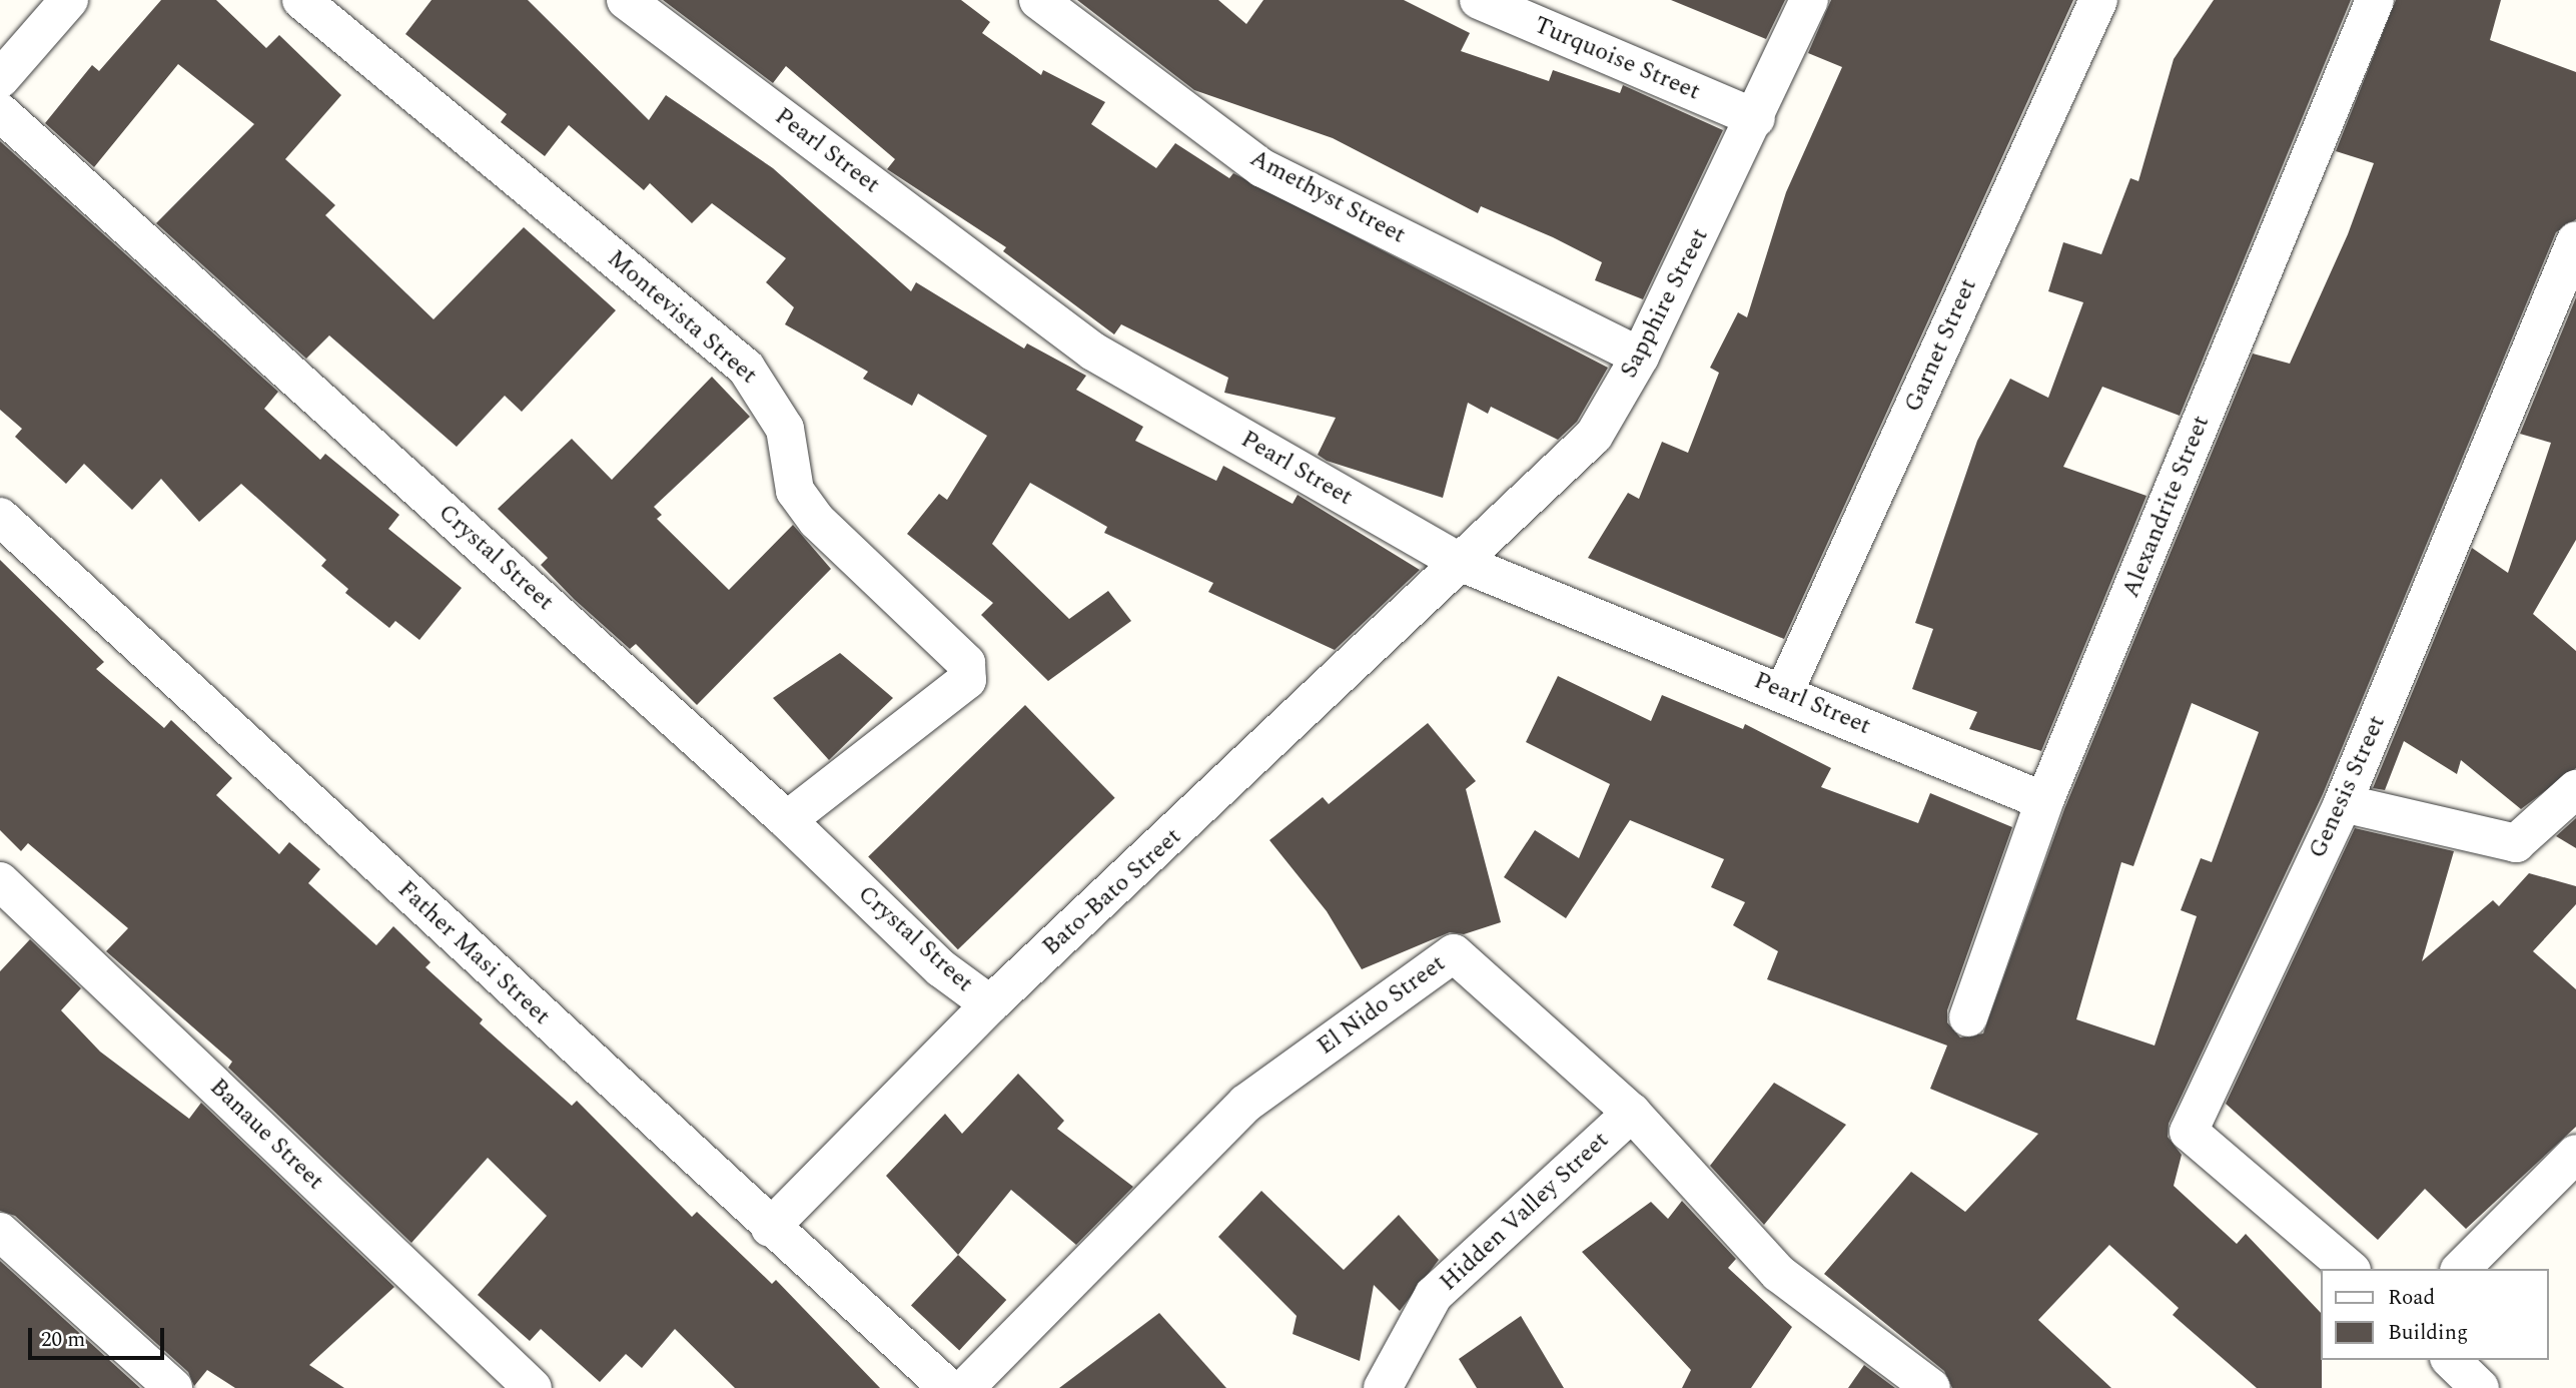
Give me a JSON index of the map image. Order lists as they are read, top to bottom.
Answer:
{
  "streets": {
    "street": [
      "Turquoise Street",
      "Pearl Street",
      "Amethyst Street",
      "Sapphire Street",
      "Montevista Street",
      "Garnet Street",
      "Alexandrite Street",
      "Crystal Street",
      "Genesis Street",
      "Bato-Bato Street",
      "Father Masi Street",
      "El Nido Street",
      "Banaue Street",
      "Hidden Valley Street"
    ]
  },
  "crossings": [
    ["Turquoise Street", "Sapphire Street"],
    ["Pearl Street", "Sapphire Street"],
    ["Pearl Street", "Garnet Street"],
    ["Pearl Street", "Alexandrite Street"],
    ["Pearl Street", "Bato-Bato Street"],
    ["Amethyst Street", "Sapphire Street"],
    ["Sapphire Street", "Bato-Bato Street"],
    ["Montevista Street", "Crystal Street"],
    ["Crystal Street", "Bato-Bato Street"],
    ["Bato-Bato Street", "Father Masi Street"],
    ["El Nido Street", "Hidden Valley Street"]
  ],
  "legend": ["Road", "Building"],
  "scale_bar": "20 m"
}
